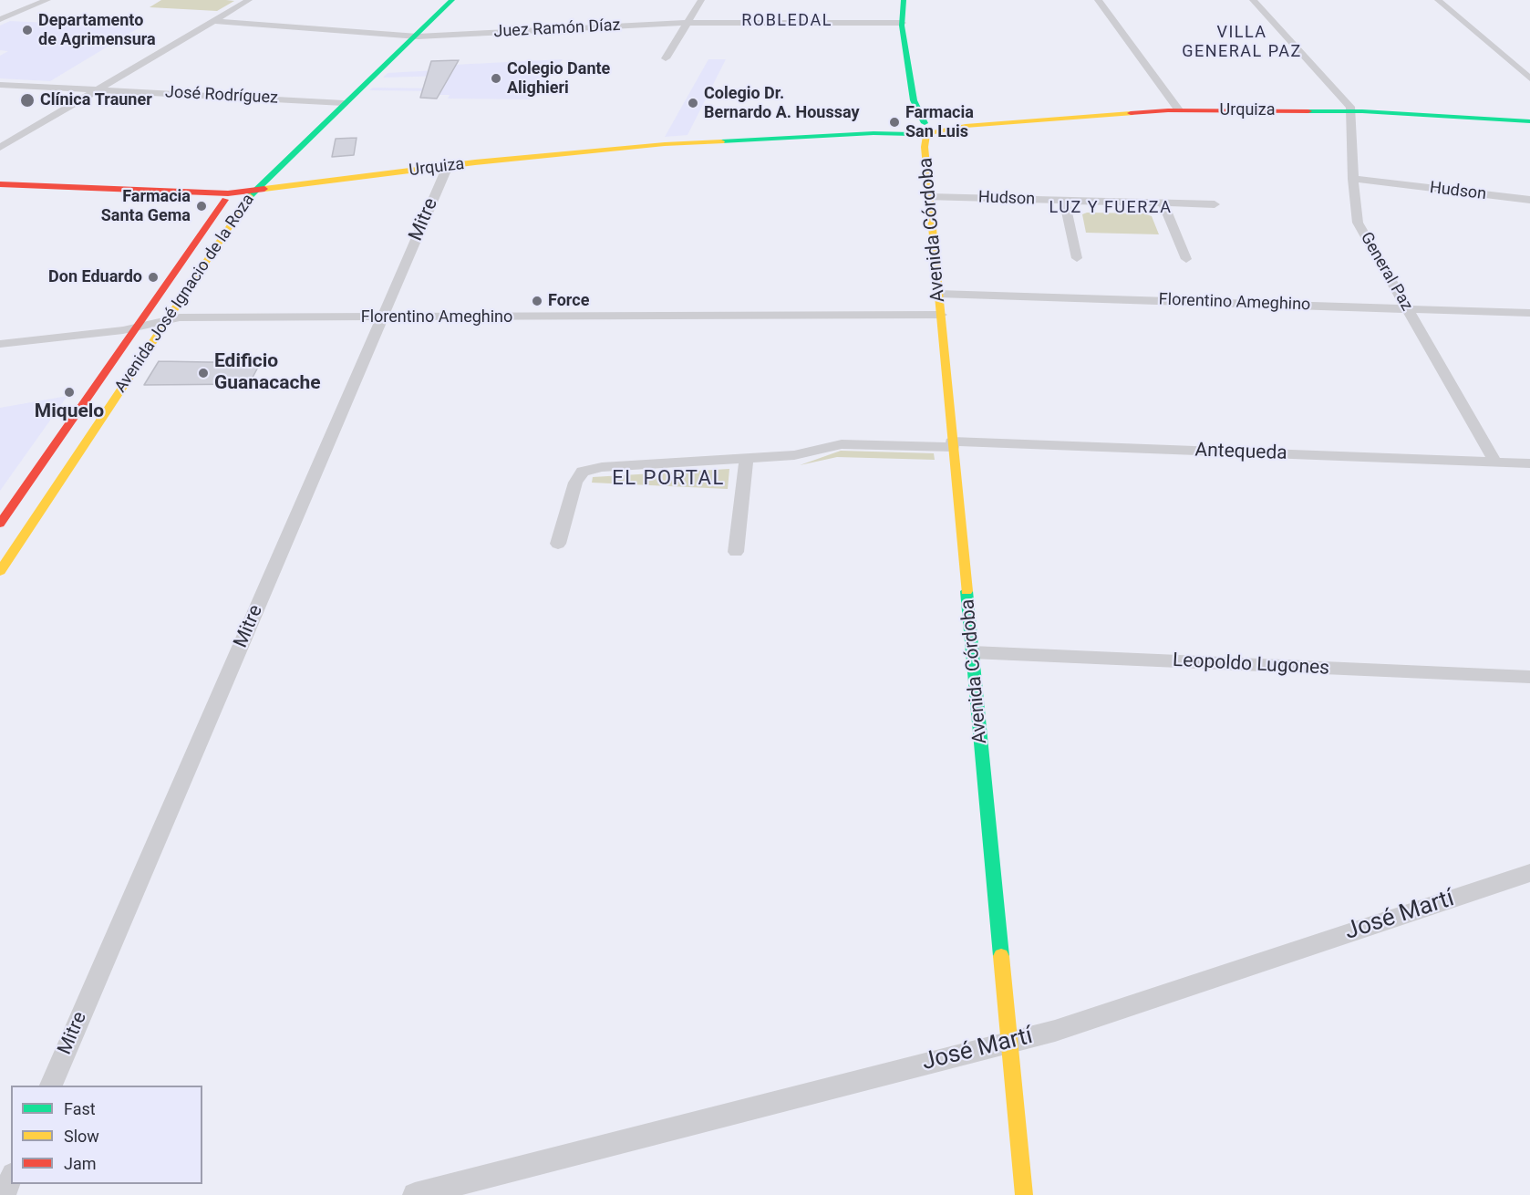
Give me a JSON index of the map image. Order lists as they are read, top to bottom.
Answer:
{
  "streets": {
    "main road": ["Urquiza", "Avenida Córdoba", "Avenida José Ignacio de la Roza"],
    "street": [
      "Juez Ramón Díaz",
      "José Rodríguez",
      "Hudson",
      "Mitre",
      "General Paz",
      "Florentino Ameghino",
      "Antequeda",
      "Leopoldo Lugones",
      "José Martí"
    ]
  },
  "crossings": [
    ["Juez Ramón Díaz", "Avenida Córdoba"],
    ["Juez Ramón Díaz", "Avenida José Ignacio de la Roza"],
    ["José Rodríguez", "Avenida José Ignacio de la Roza"],
    ["Urquiza", "Mitre"],
    ["Urquiza", "Avenida Córdoba"],
    ["Urquiza", "General Paz"],
    ["Urquiza", "Avenida José Ignacio de la Roza"],
    ["Hudson", "Avenida Córdoba"],
    ["Hudson", "General Paz"],
    ["Mitre", "Florentino Ameghino"],
    ["Avenida Córdoba", "Florentino Ameghino"],
    ["Avenida Córdoba", "Antequeda"],
    ["Avenida Córdoba", "Leopoldo Lugones"],
    ["Avenida Córdoba", "José Martí"],
    ["General Paz", "Florentino Ameghino"],
    ["General Paz", "Antequeda"],
    ["Avenida José Ignacio de la Roza", "Florentino Ameghino"]
  ],
  "districts": [
    "ROBLEDAL",
    "VILLA GENERAL PAZ",
    "LUZ Y FUERZA",
    "EL PORTAL"
  ],
  "places": [
    "Departamento de Agrimensura",
    "Colegio Dante Alighieri",
    "Clínica Trauner",
    "Colegio Dr. Bernardo A. Houssay",
    "Farmacia San Luis",
    "Farmacia Santa Gema",
    "Don Eduardo",
    "Force",
    "Edificio Guanacache",
    "Miquelo"
  ],
  "legend": ["Fast", "Slow", "Jam"]
}
